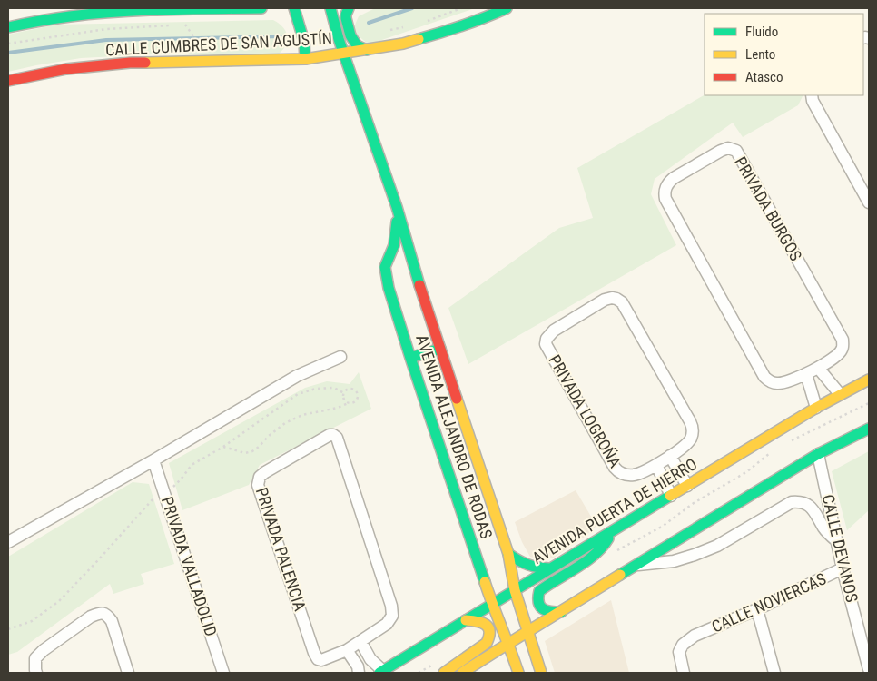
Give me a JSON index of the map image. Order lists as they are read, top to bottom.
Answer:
{
  "streets": {
    "street": [
      "CALLE CUMBRES DE SAN AGUSTÍN",
      "PRIVADA BURGOS",
      "PRIVADA LOGROÑA",
      "AVENIDA ALEJANDRO DE RODAS",
      "AVENIDA PUERTA DE HIERRO",
      "CALLE DEVANOS",
      "PRIVADA PALENCIA",
      "PRIVADA VALLADOLID",
      "CALLE NOVIERCAS"
    ]
  },
  "crossings": [
    ["CALLE CUMBRES DE SAN AGUSTÍN", "AVENIDA ALEJANDRO DE RODAS"],
    ["AVENIDA ALEJANDRO DE RODAS", "AVENIDA PUERTA DE HIERRO"],
    ["CALLE DEVANOS", "CALLE NOVIERCAS"]
  ],
  "legend": ["Fluido", "Lento", "Atasco"]
}
